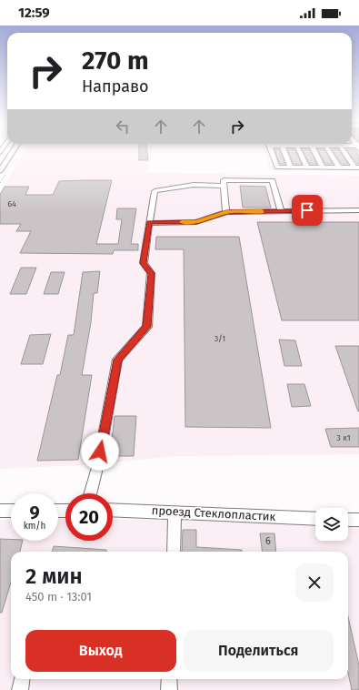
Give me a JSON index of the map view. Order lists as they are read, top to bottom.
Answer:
{
  "streets": {
    "street": ["проезд Стеклопластик"]
  },
  "house_numbers": [
    "64",
    "3/1",
    "3 к1",
    "6"
  ],
  "page": {
    "status": "12:59",
    "turn": ["270 m", "Направо"],
    "speed": "9 km/h",
    "limit": "20",
    "heading": ["2 мин", "450 m · 13:01"],
    "buttons": ["Выход", "Поделиться"]
  }
}
